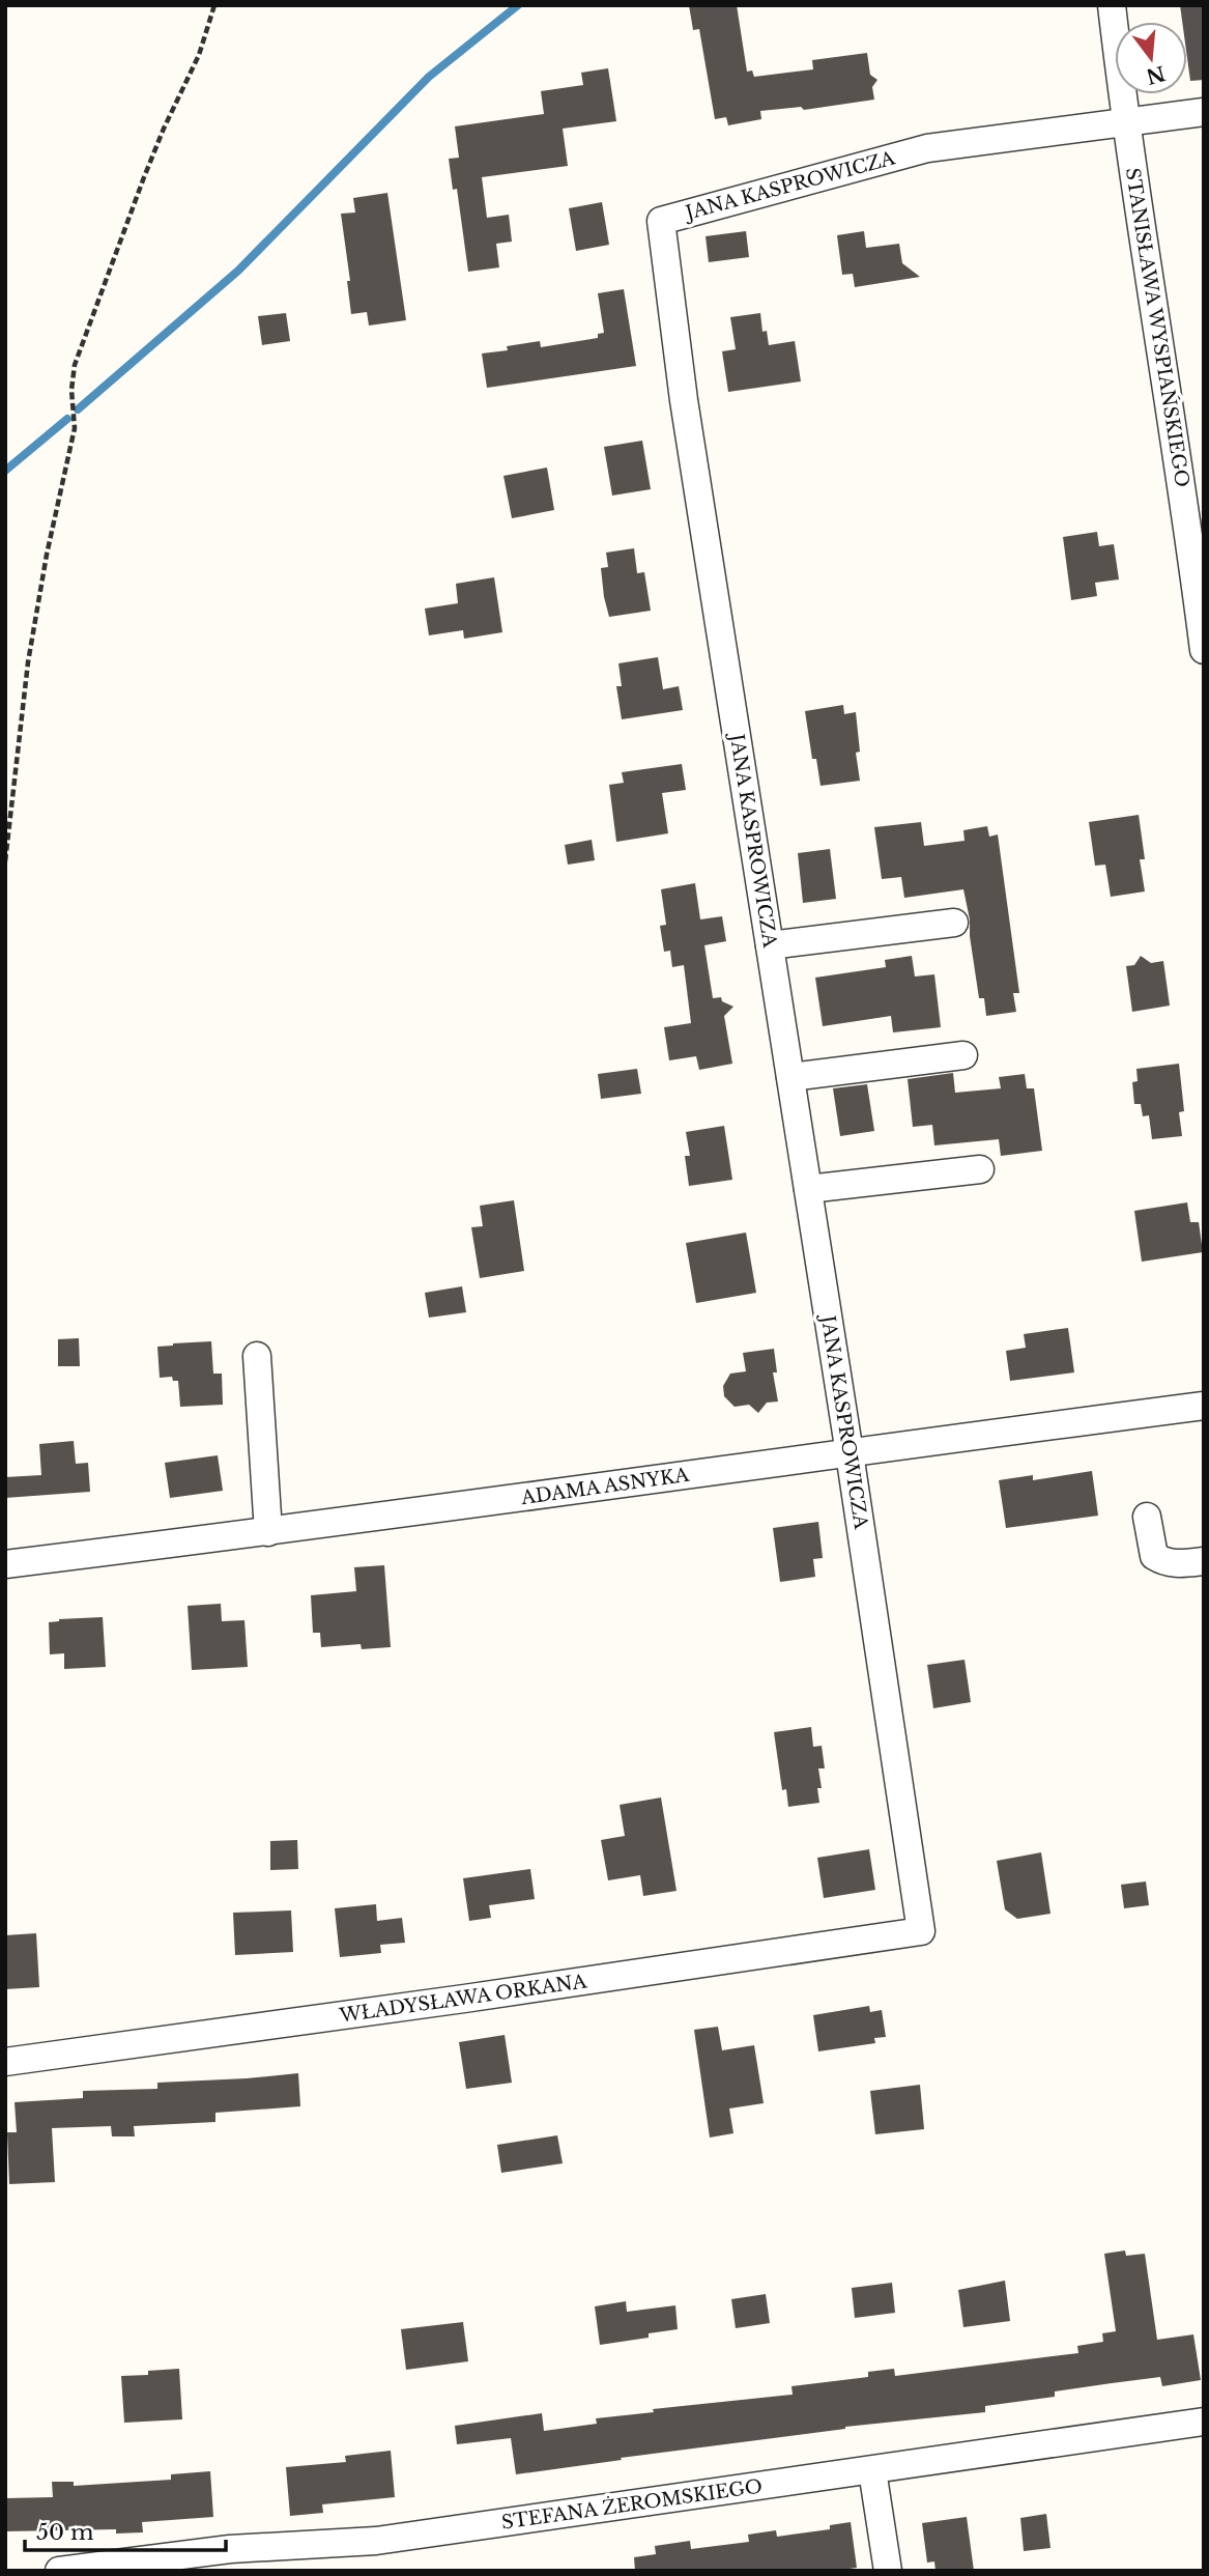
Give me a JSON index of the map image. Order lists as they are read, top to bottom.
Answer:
{
  "streets": {
    "street": [
      "JANA KASPROWICZA",
      "STANISŁAWA WYSPIAŃSKIEGO",
      "ADAMA ASNYKA",
      "WŁADYSŁAWA ORKANA",
      "STEFANA ŻEROMSKIEGO"
    ]
  },
  "crossings": [
    ["JANA KASPROWICZA", "STANISŁAWA WYSPIAŃSKIEGO"],
    ["JANA KASPROWICZA", "ADAMA ASNYKA"],
    ["JANA KASPROWICZA", "WŁADYSŁAWA ORKANA"]
  ],
  "scale_bar": "50 m",
  "north": "bottom"
}
